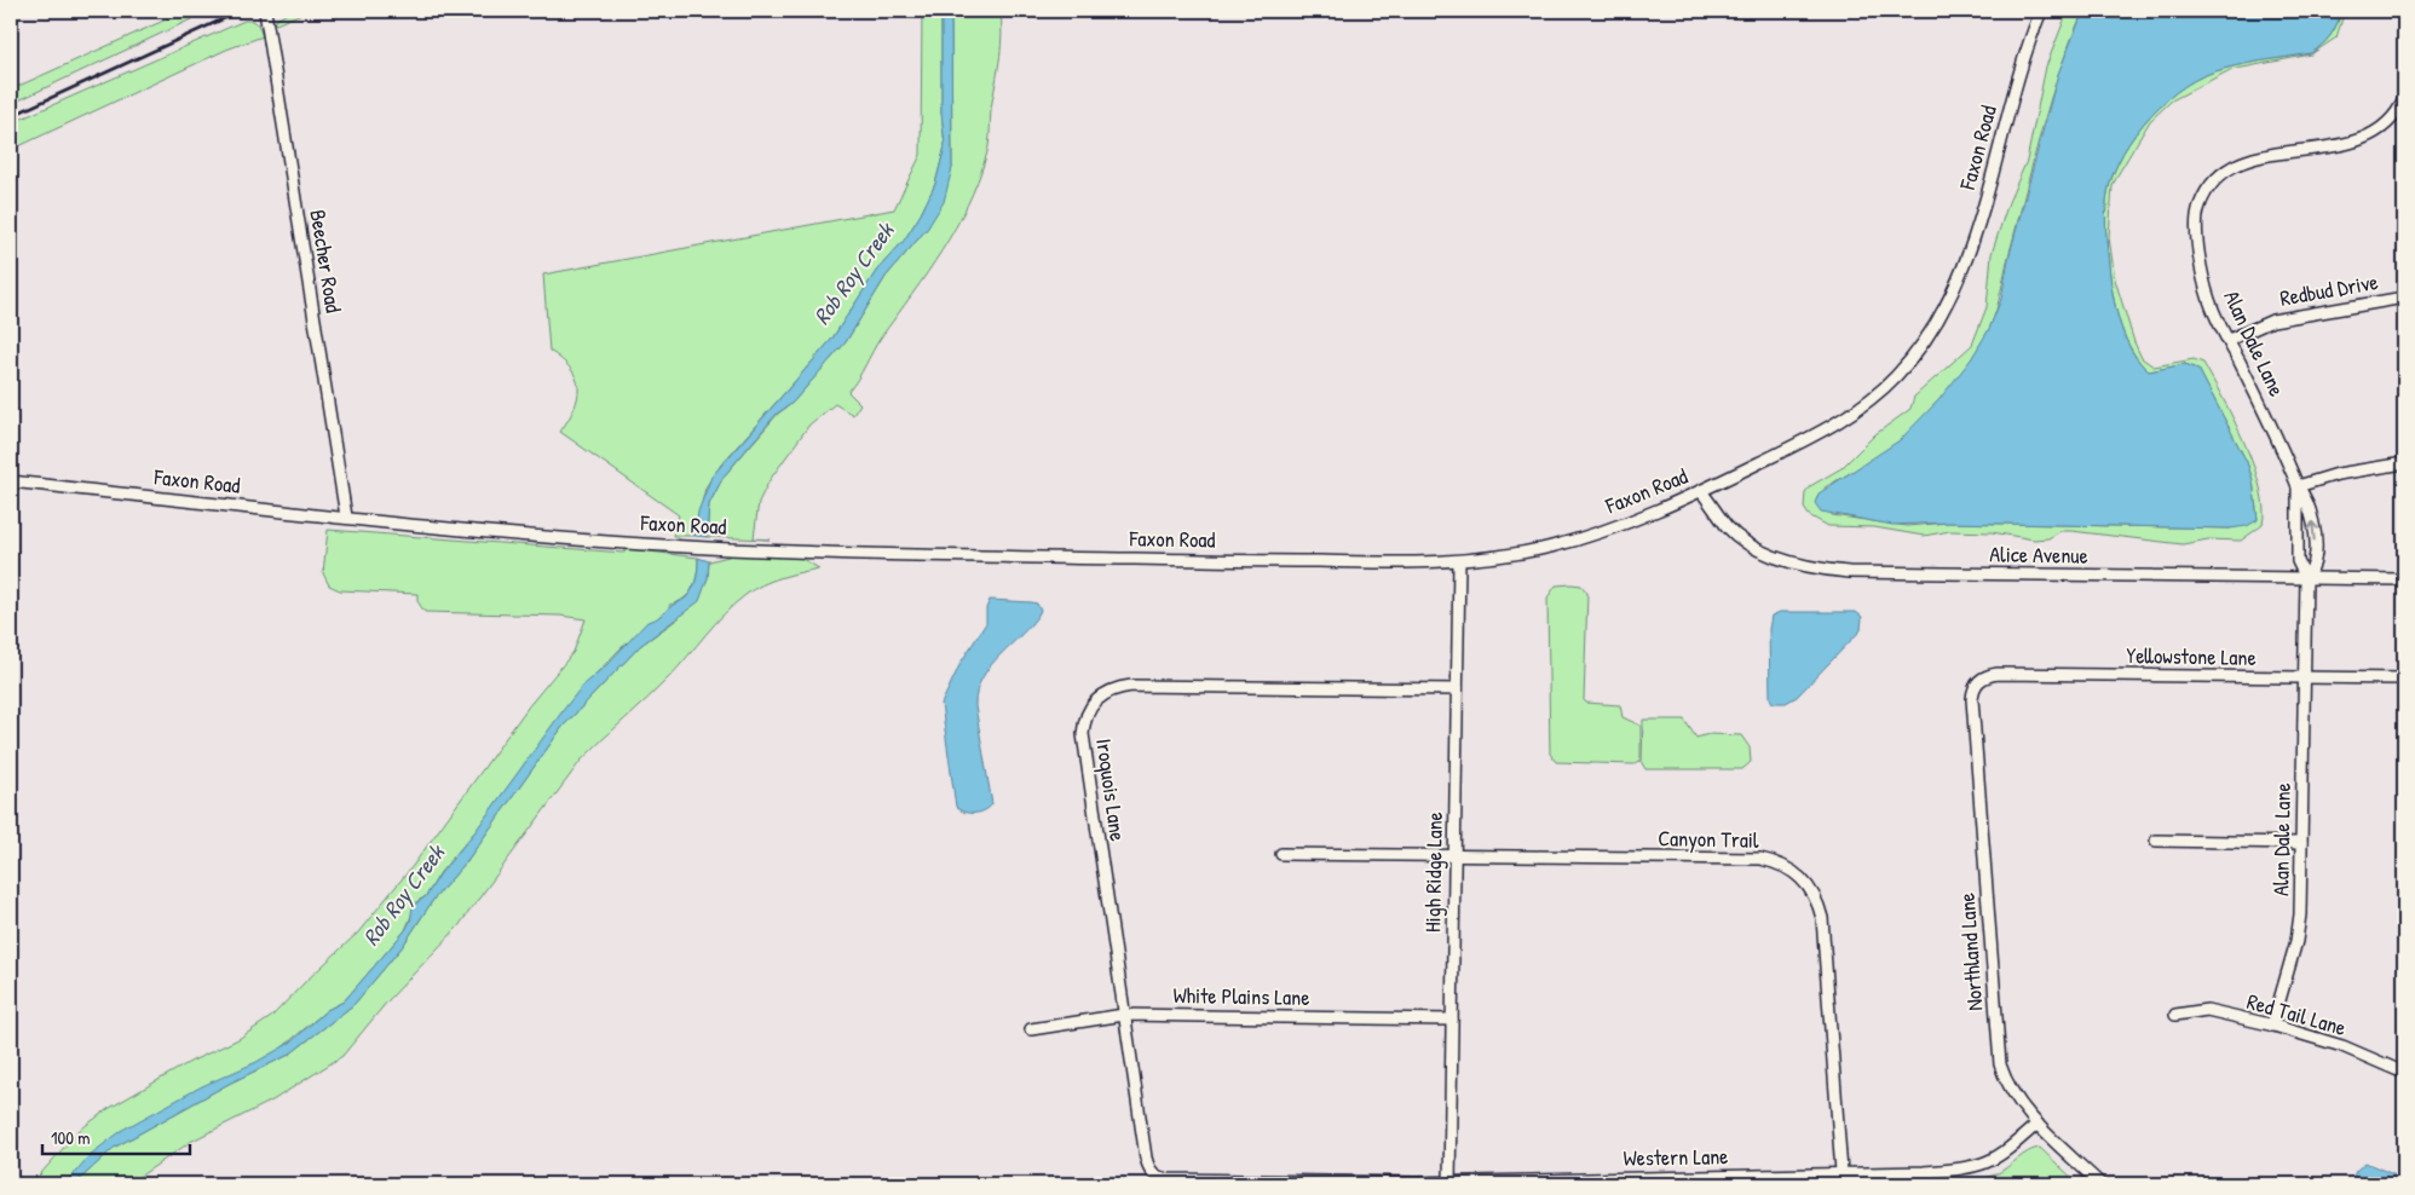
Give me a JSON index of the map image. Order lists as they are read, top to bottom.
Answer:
{
  "streets": {
    "street": [
      "Faxon Road",
      "Beecher Road",
      "Redbud Drive",
      "Alan Dale Lane",
      "Alice Avenue",
      "Yellowstone Lane",
      "Iroquois Lane",
      "Canyon Trail",
      "High Ridge Lane",
      "Northland Lane",
      "White Plains Lane",
      "Red Tail Lane",
      "Western Lane"
    ]
  },
  "crossings": [
    ["Faxon Road", "Beecher Road"],
    ["Faxon Road", "Alice Avenue"],
    ["Faxon Road", "High Ridge Lane"],
    ["Redbud Drive", "Alan Dale Lane"],
    ["Alan Dale Lane", "Alice Avenue"],
    ["Alan Dale Lane", "Yellowstone Lane"],
    ["Alan Dale Lane", "Red Tail Lane"],
    ["Yellowstone Lane", "Northland Lane"],
    ["Iroquois Lane", "High Ridge Lane"],
    ["Iroquois Lane", "White Plains Lane"],
    ["Iroquois Lane", "Western Lane"],
    ["Canyon Trail", "High Ridge Lane"],
    ["Canyon Trail", "Western Lane"],
    ["High Ridge Lane", "White Plains Lane"],
    ["High Ridge Lane", "Western Lane"],
    ["Northland Lane", "Western Lane"]
  ],
  "water": ["Rob Roy Creek"],
  "scale_bar": "100 m"
}
